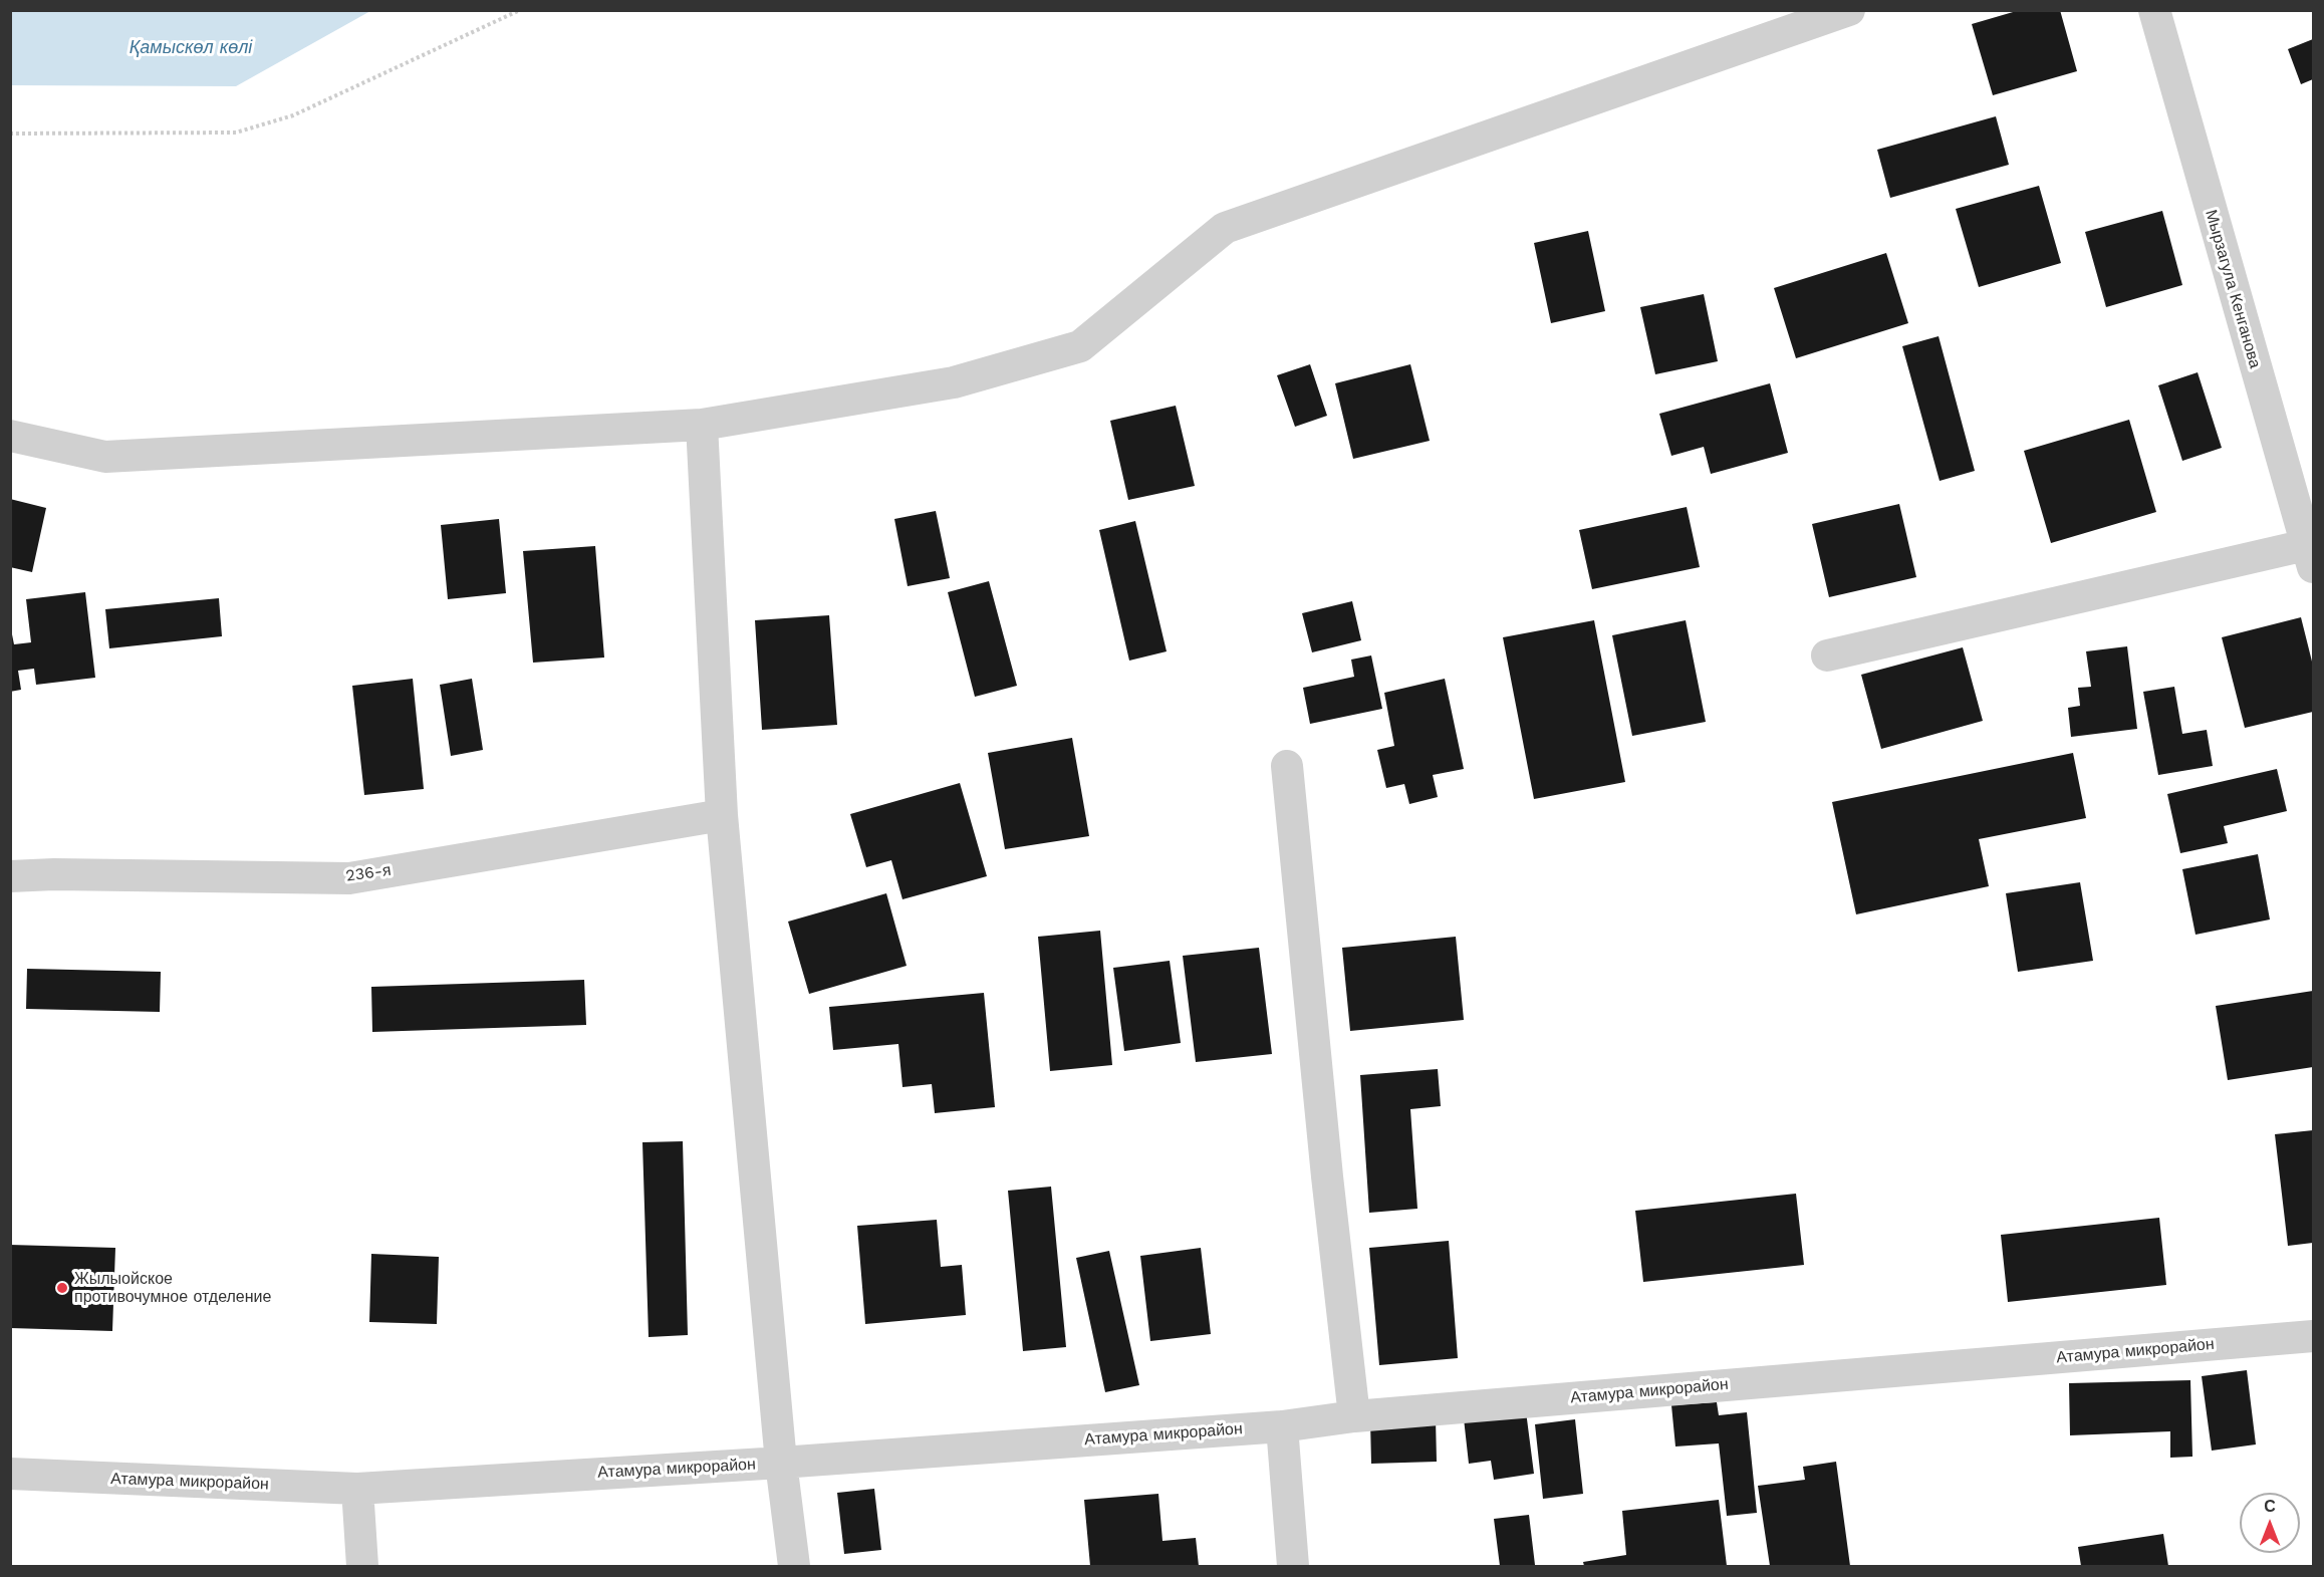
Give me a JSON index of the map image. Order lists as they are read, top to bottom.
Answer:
{
  "streets": {
    "street": ["Мырзагула Кенганова", "236-я", "Атамура микрорайон"]
  },
  "water": ["Қамыскөл көлі"],
  "places": ["Жылыойское противочумное отделение"],
  "north": "top"
}
